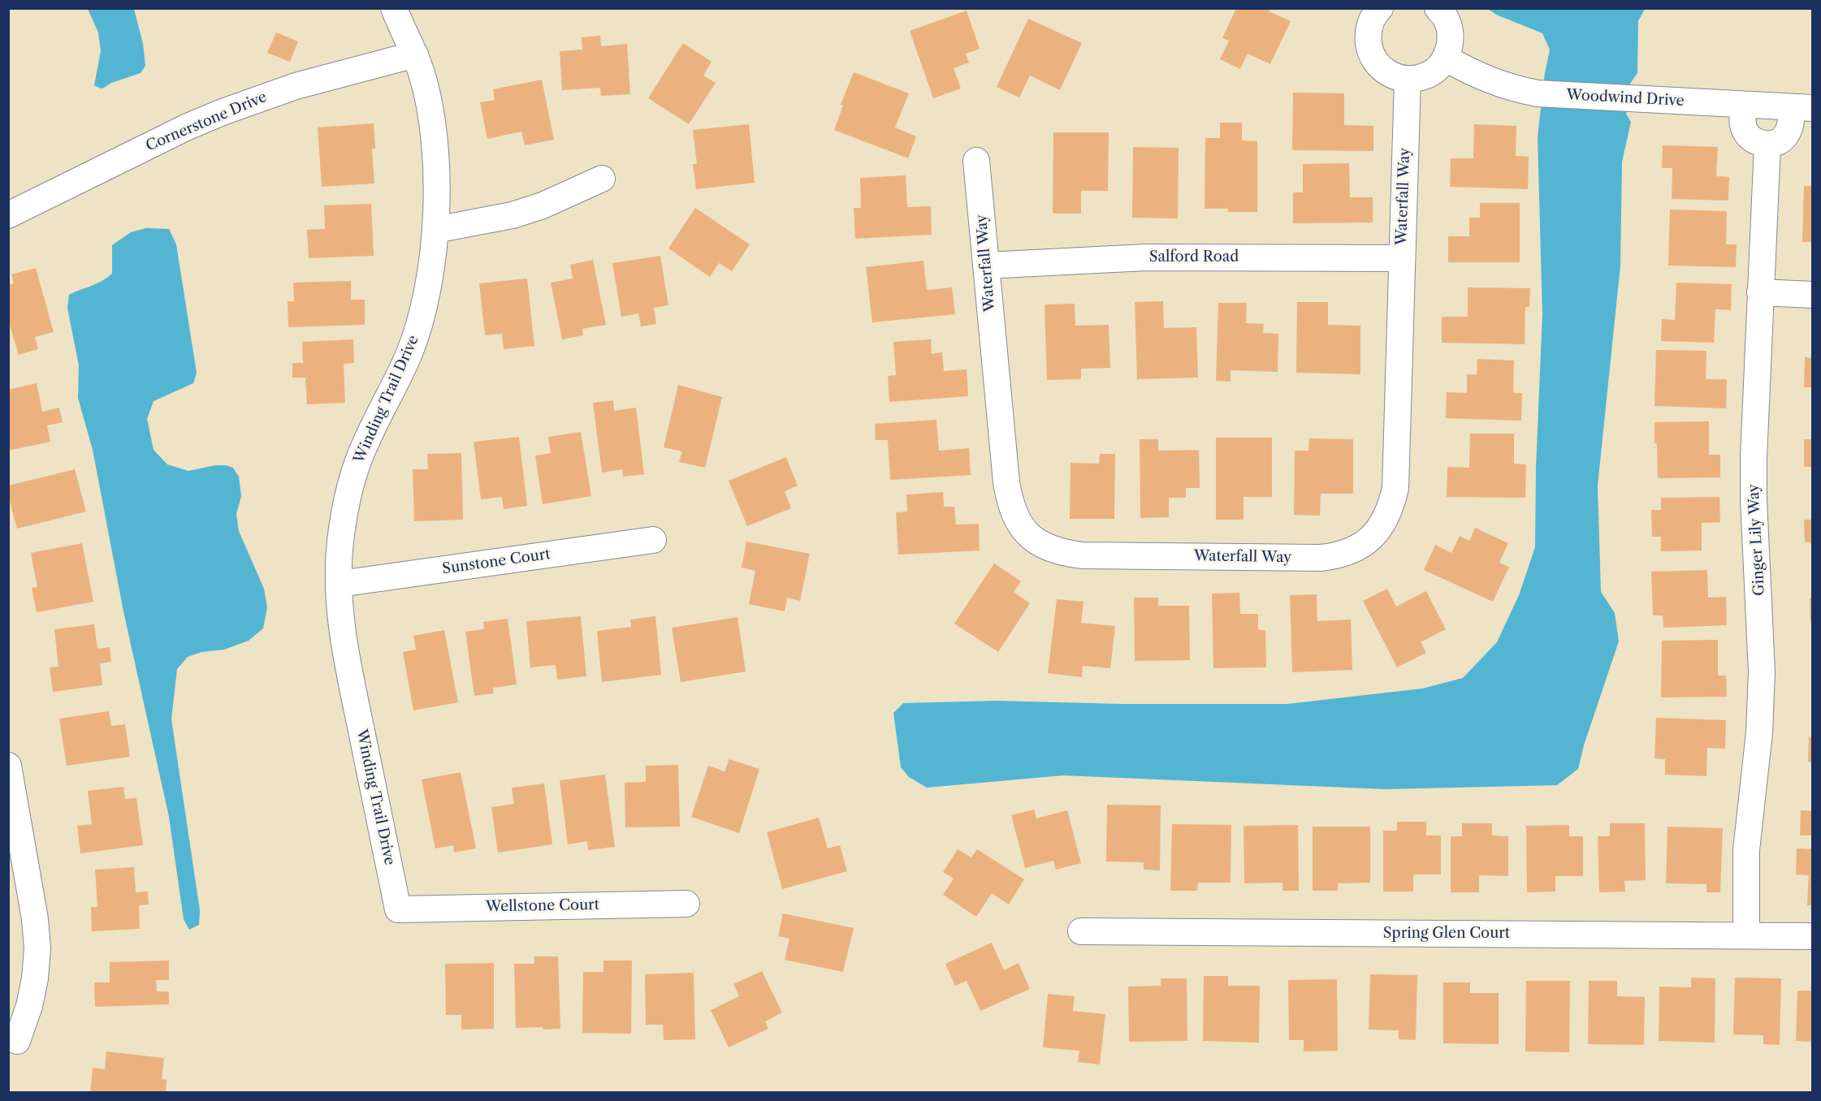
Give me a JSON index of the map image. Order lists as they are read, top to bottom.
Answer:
{
  "streets": {
    "street": [
      "Woodwind Drive",
      "Cornerstone Drive",
      "Waterfall Way",
      "Salford Road",
      "Winding Trail Drive",
      "Ginger Lily Way",
      "Sunstone Court",
      "Wellstone Court",
      "Spring Glen Court"
    ]
  },
  "crossings": [
    ["Cornerstone Drive", "Winding Trail Drive"],
    ["Waterfall Way", "Salford Road"],
    ["Winding Trail Drive", "Sunstone Court"],
    ["Winding Trail Drive", "Wellstone Court"],
    ["Ginger Lily Way", "Spring Glen Court"]
  ]
}
